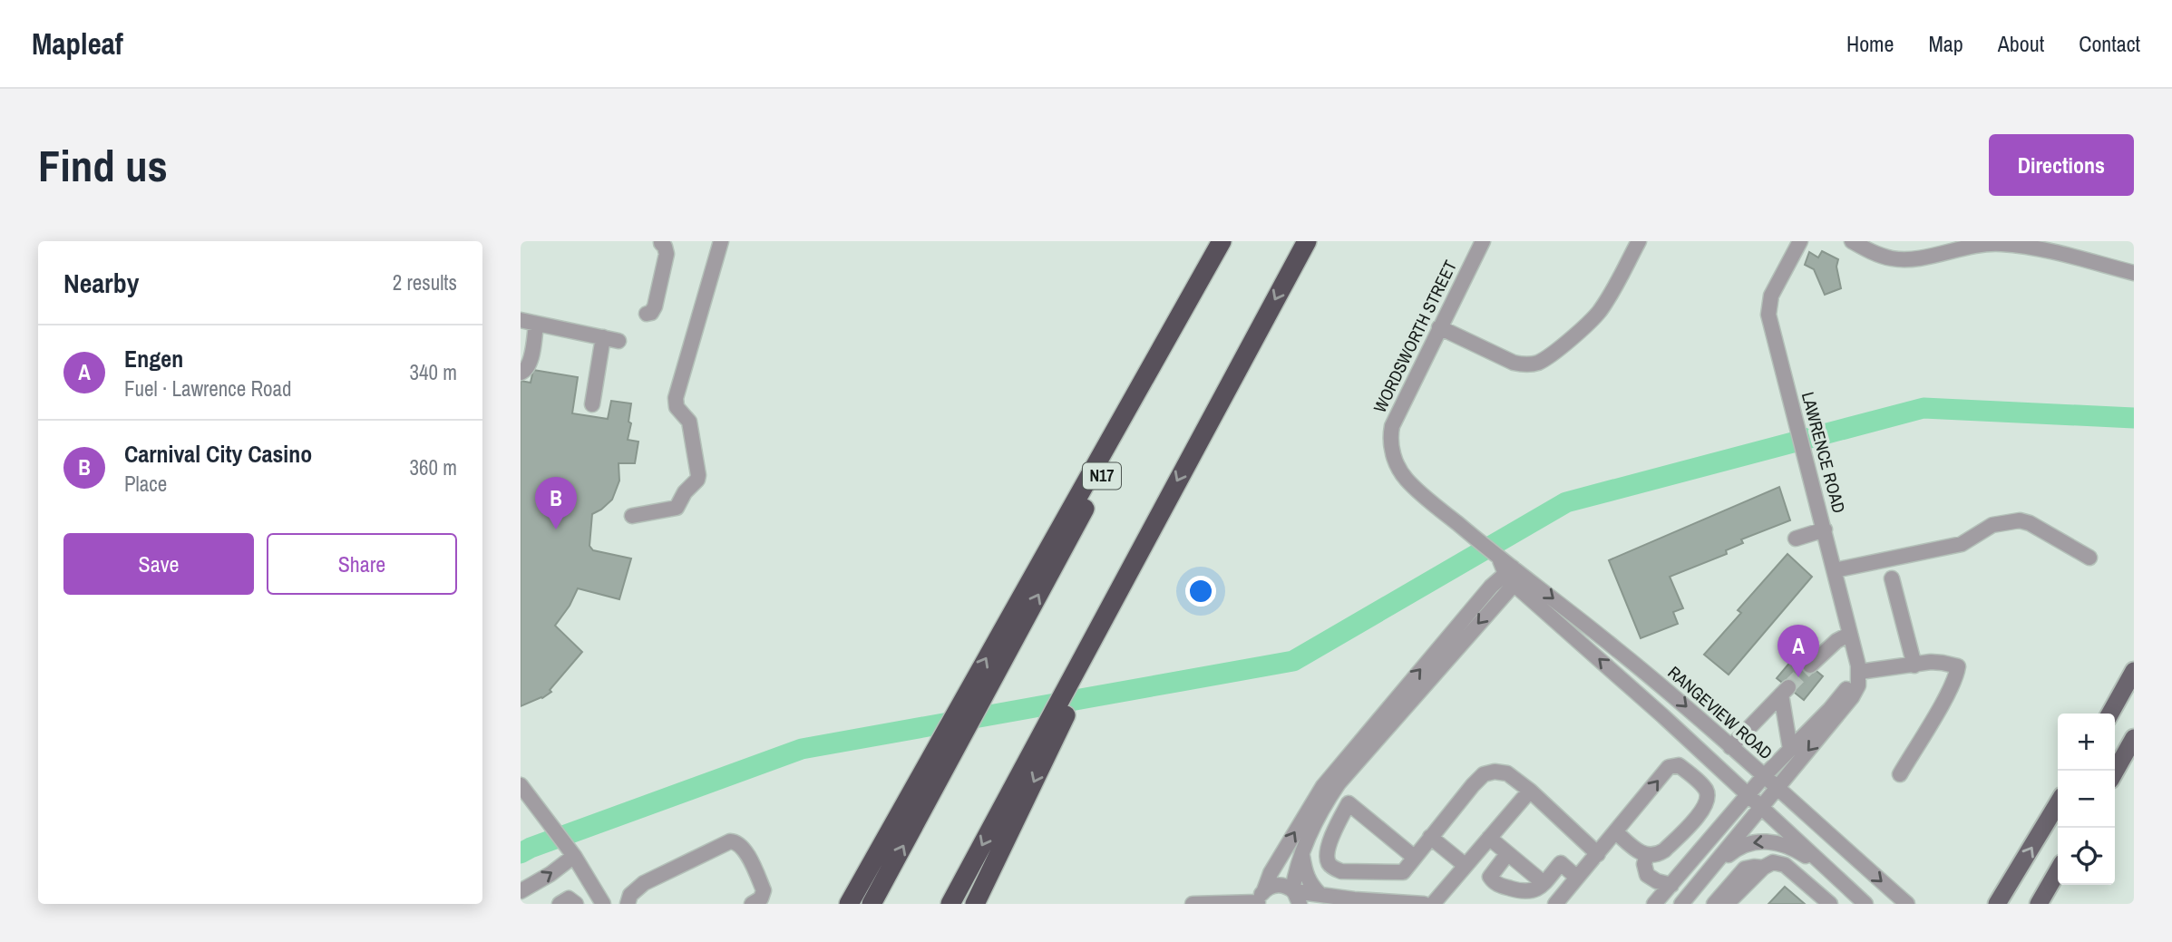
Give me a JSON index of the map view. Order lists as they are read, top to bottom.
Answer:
{
  "streets": {
    "highway": ["N17"],
    "street": ["WORDSWORTH STREET", "LAWRENCE ROAD", "RANGEVIEW ROAD"]
  },
  "crossings": [
    ["WORDSWORTH STREET", "RANGEVIEW ROAD"]
  ],
  "page": {
    "header": "Mapleaf",
    "nav": [
      "Home",
      "Map",
      "About",
      "Contact"
    ],
    "buttons": [
      "Directions",
      ["Save", "Share"]
    ],
    "title": "Find us",
    "heading": ["Nearby", "2 results"],
    "list": [
      {
        "mark": "A",
        "name": "Engen",
        "note": "Fuel · Lawrence Road",
        "value": "340 m"
      },
      {
        "mark": "B",
        "name": "Carnival City Casino",
        "note": "Place",
        "value": "360 m"
      }
    ],
    "pins": ["B", "A"],
    "map_buttons": ["+", "−"]
  }
}
